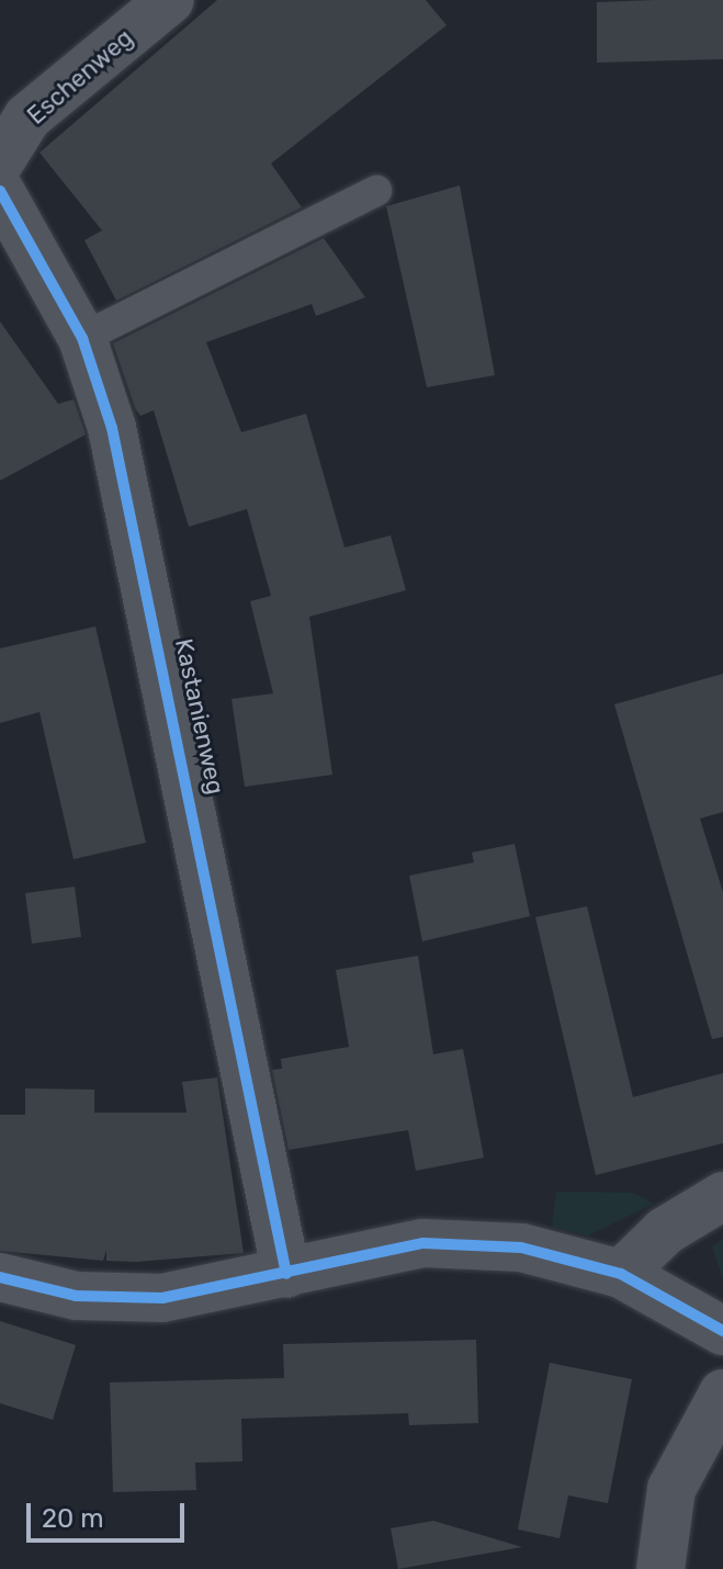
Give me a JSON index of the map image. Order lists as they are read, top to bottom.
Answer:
{
  "streets": {
    "street": ["Eschenweg", "Kastanienweg"]
  },
  "scale_bar": "20 m"
}
